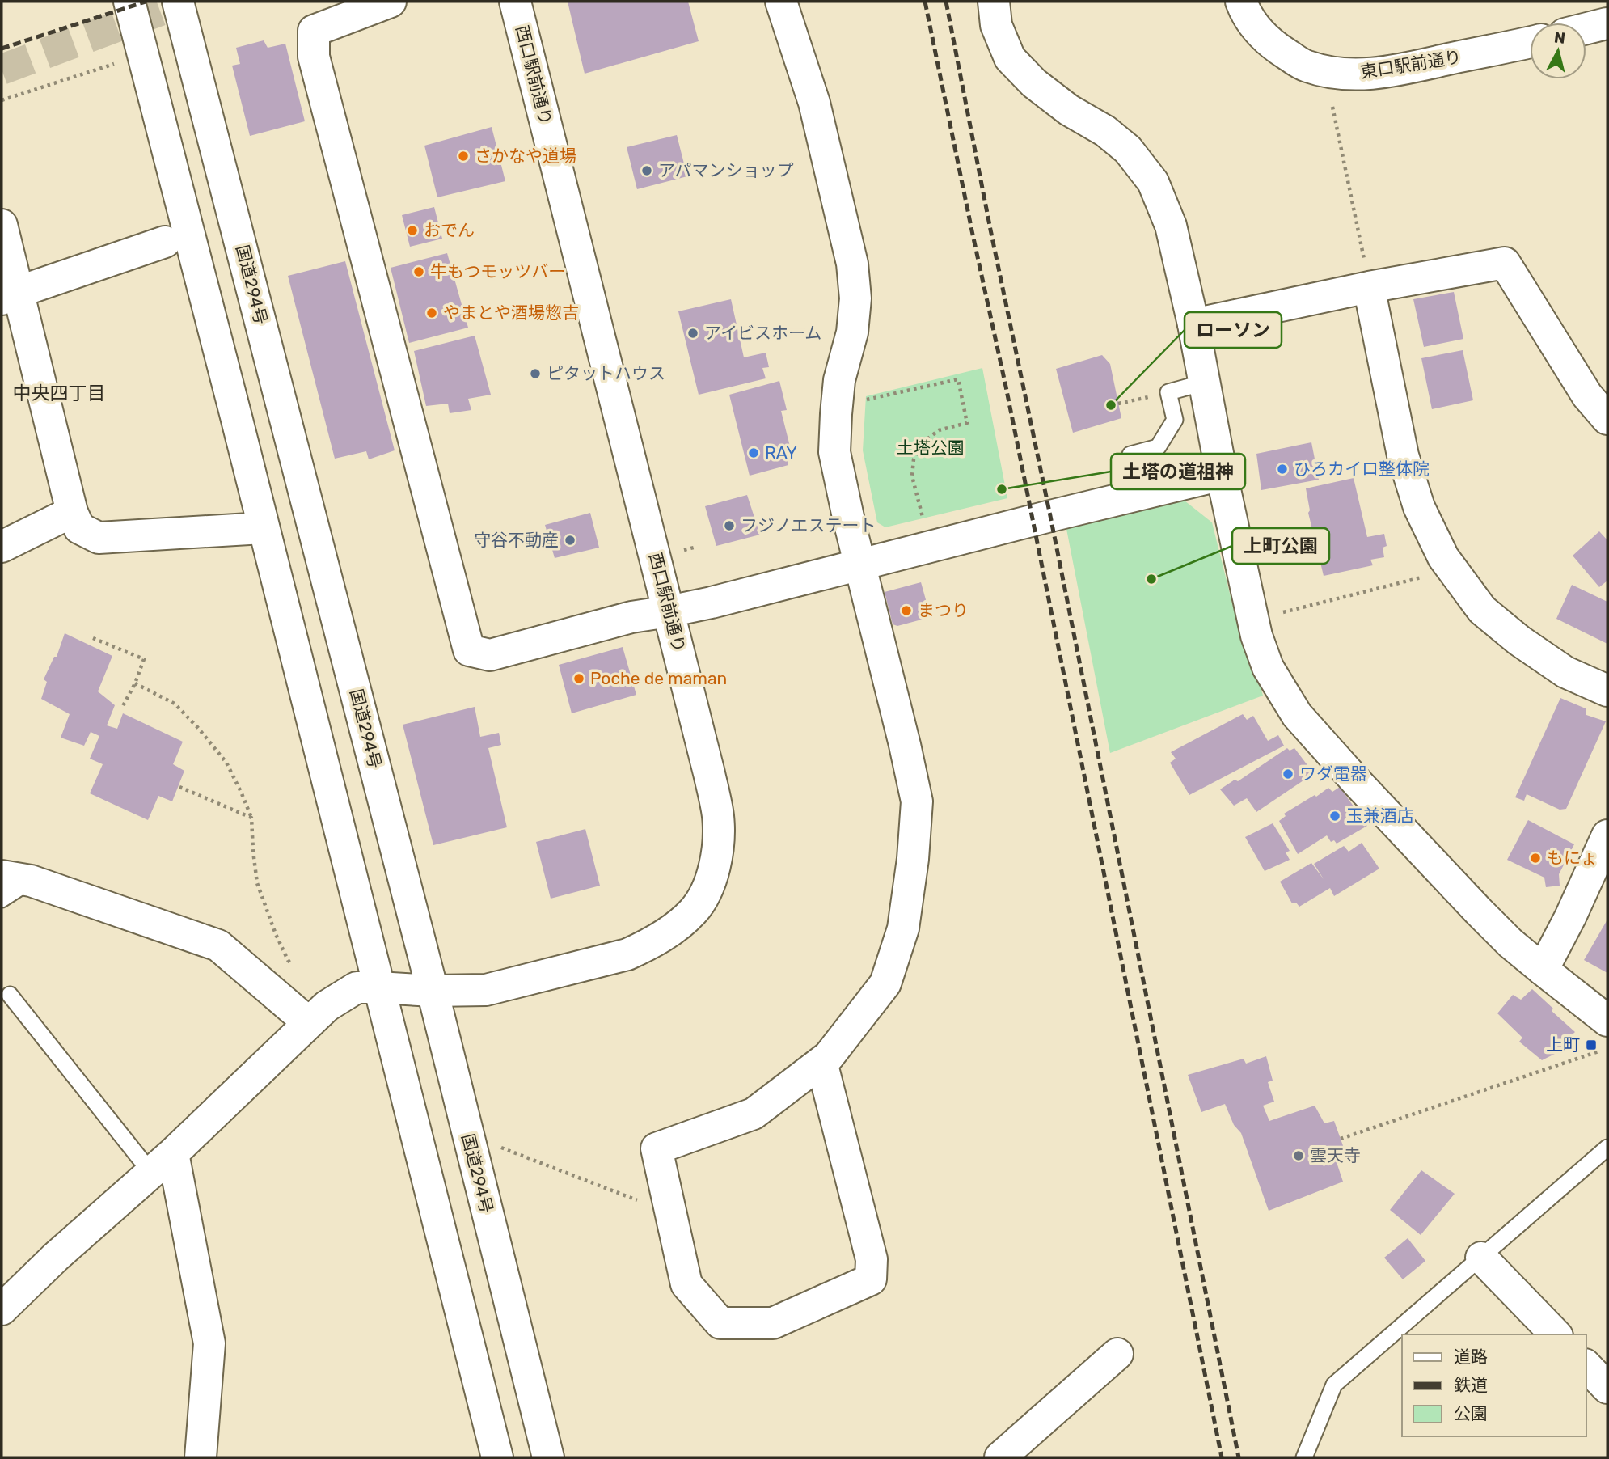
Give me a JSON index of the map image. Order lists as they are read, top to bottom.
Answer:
{
  "streets": {
    "main road": ["東口駅前通り", "西口駅前通り", "国道294号"]
  },
  "crossings": [
    ["西口駅前通り", "国道294号"]
  ],
  "districts": ["中央四丁目"],
  "parks": ["土塔公園"],
  "places": {
    "other": [
      "さかなや道場",
      "アパマンショップ",
      "おでん",
      "牛もつモッツバー",
      "やまとや酒場惣吉",
      "アイビスホーム",
      "ピタットハウス",
      "ローソン",
      "RAY",
      "ひろカイロ整体院",
      "土塔の道祖神",
      "フジノエステート",
      "守谷不動産",
      "上町公園",
      "まつり",
      "Poche de maman",
      "ワダ電器",
      "玉兼酒店",
      "もにょ",
      "雲天寺"
    ],
    "transit": ["上町"]
  },
  "legend": ["道路", "鉄道", "公園"],
  "north": "top"
}
